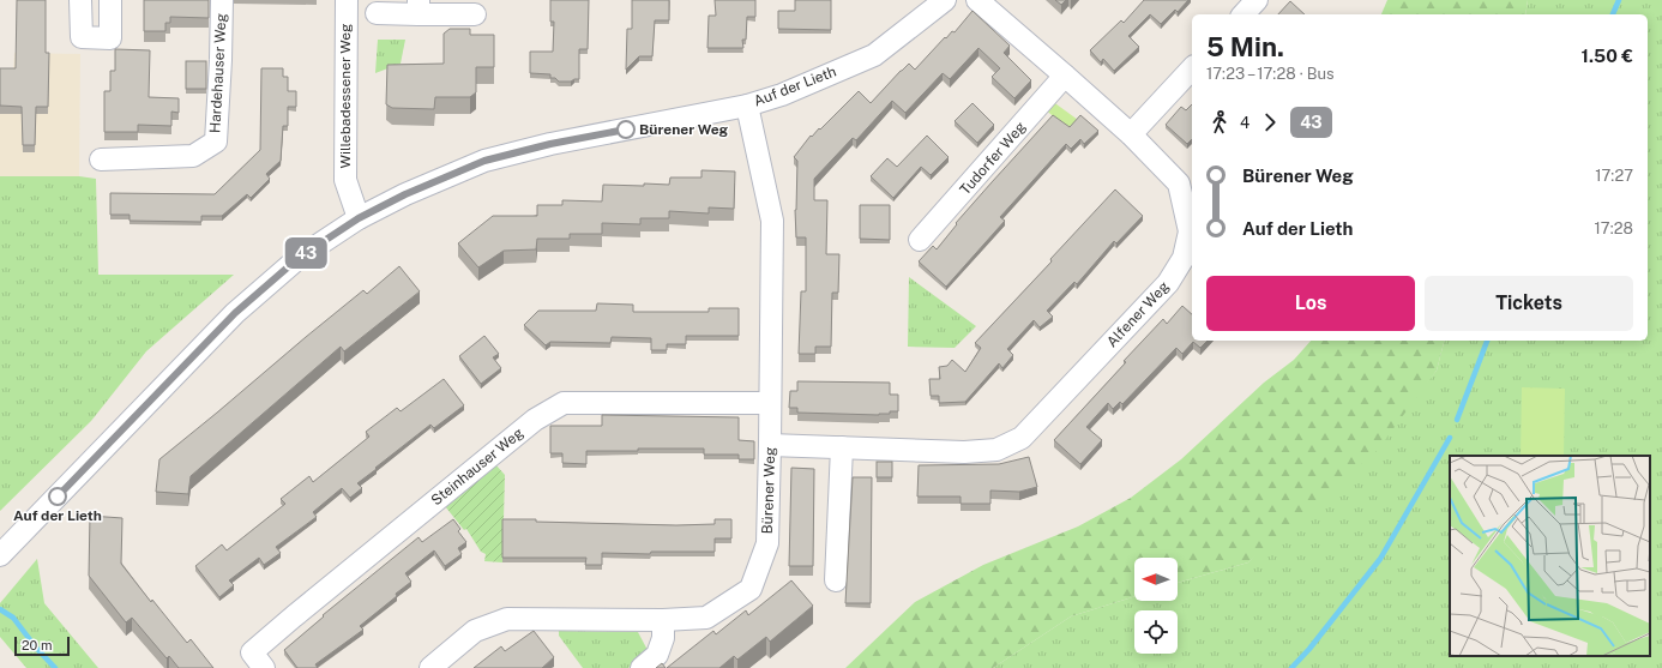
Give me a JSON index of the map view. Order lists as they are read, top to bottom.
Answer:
{
  "streets": {
    "street": [
      "Hardehauser Weg",
      "Auf der Lieth",
      "Willebadessener Weg",
      "Tudorfer Weg",
      "Alfener Weg",
      "Steinhauser Weg",
      "Bürener Weg"
    ]
  },
  "crossings": [
    ["Auf der Lieth", "Willebadessener Weg"],
    ["Auf der Lieth", "Bürener Weg"],
    ["Tudorfer Weg", "Alfener Weg"],
    ["Alfener Weg", "Bürener Weg"],
    ["Steinhauser Weg", "Bürener Weg"]
  ],
  "places": ["Bürener Weg", "Auf der Lieth"],
  "lines": ["bus line 43"],
  "scale_bar": "20 m",
  "north": "left",
  "page": {
    "on_map": "43",
    "heading": ["5 Min.", "17:23 – 17:28 · Bus", "1.50 €"],
    "legs": ["4", "43"],
    "list": [
      {
        "name": "Bürener Weg",
        "value": "17:27"
      },
      {
        "name": "Auf der Lieth",
        "value": "17:28"
      }
    ],
    "buttons": ["Los", "Tickets"],
    "scale": "20 m"
  }
}
